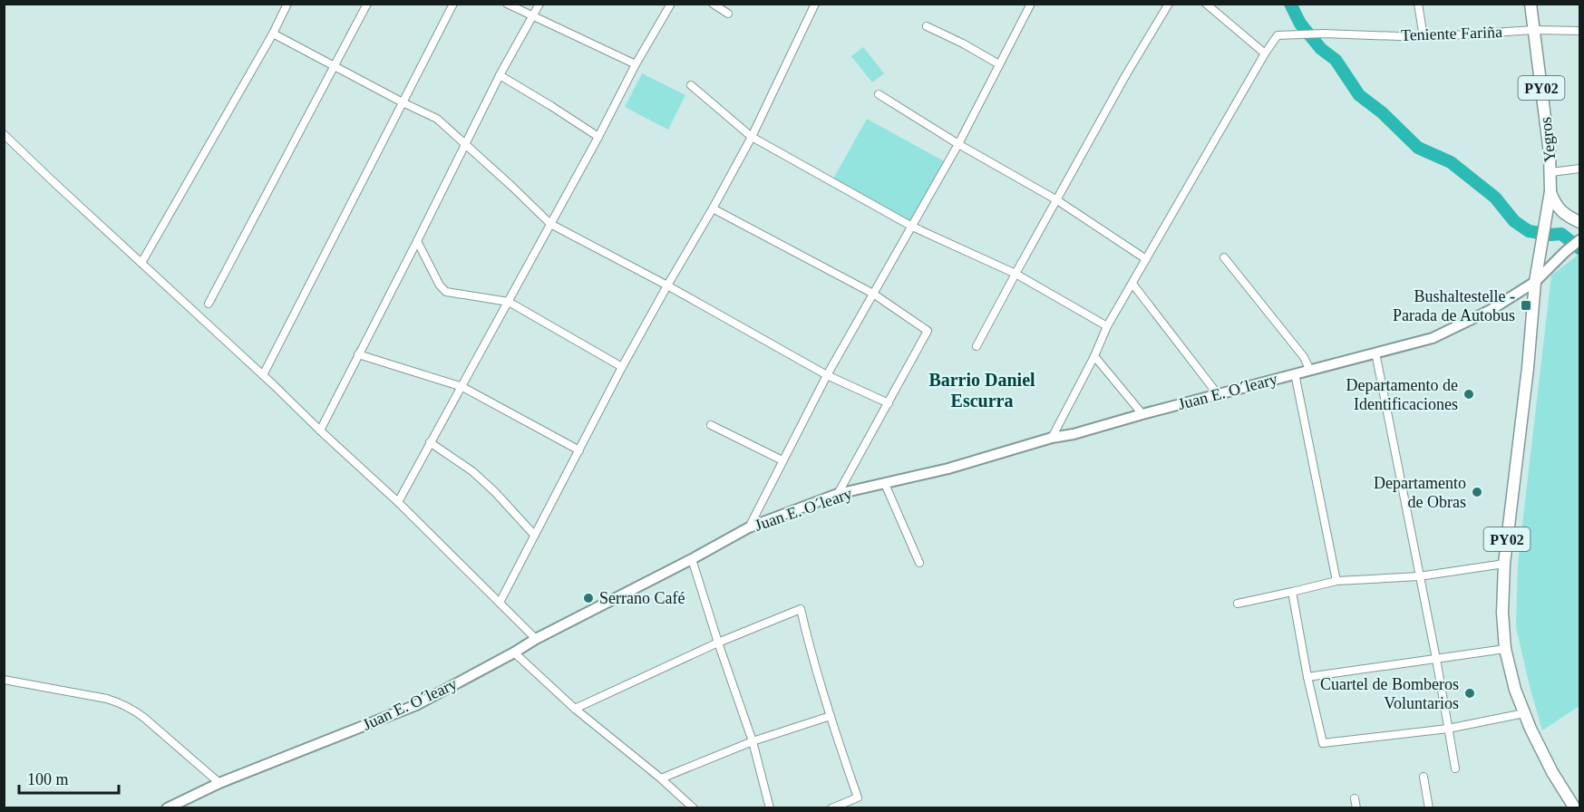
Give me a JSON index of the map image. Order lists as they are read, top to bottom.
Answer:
{
  "streets": {
    "main road": ["PY02", "Yegros"],
    "street": ["Teniente Fariña", "Juan E. O´leary"]
  },
  "crossings": [
    ["Teniente Fariña", "Yegros"],
    ["PY02", "Yegros"],
    ["PY02", "Juan E. O´leary"],
    ["Yegros", "Juan E. O´leary"]
  ],
  "districts": ["Barrio Daniel Escurra"],
  "places": {
    "transit": ["Bushaltestelle - Parada de Autobus"],
    "other": [
      "Departamento de Identificaciones",
      "Departamento de Obras",
      "Serrano Café",
      "Cuartel de Bomberos Voluntarios"
    ]
  },
  "scale_bar": "100 m"
}
